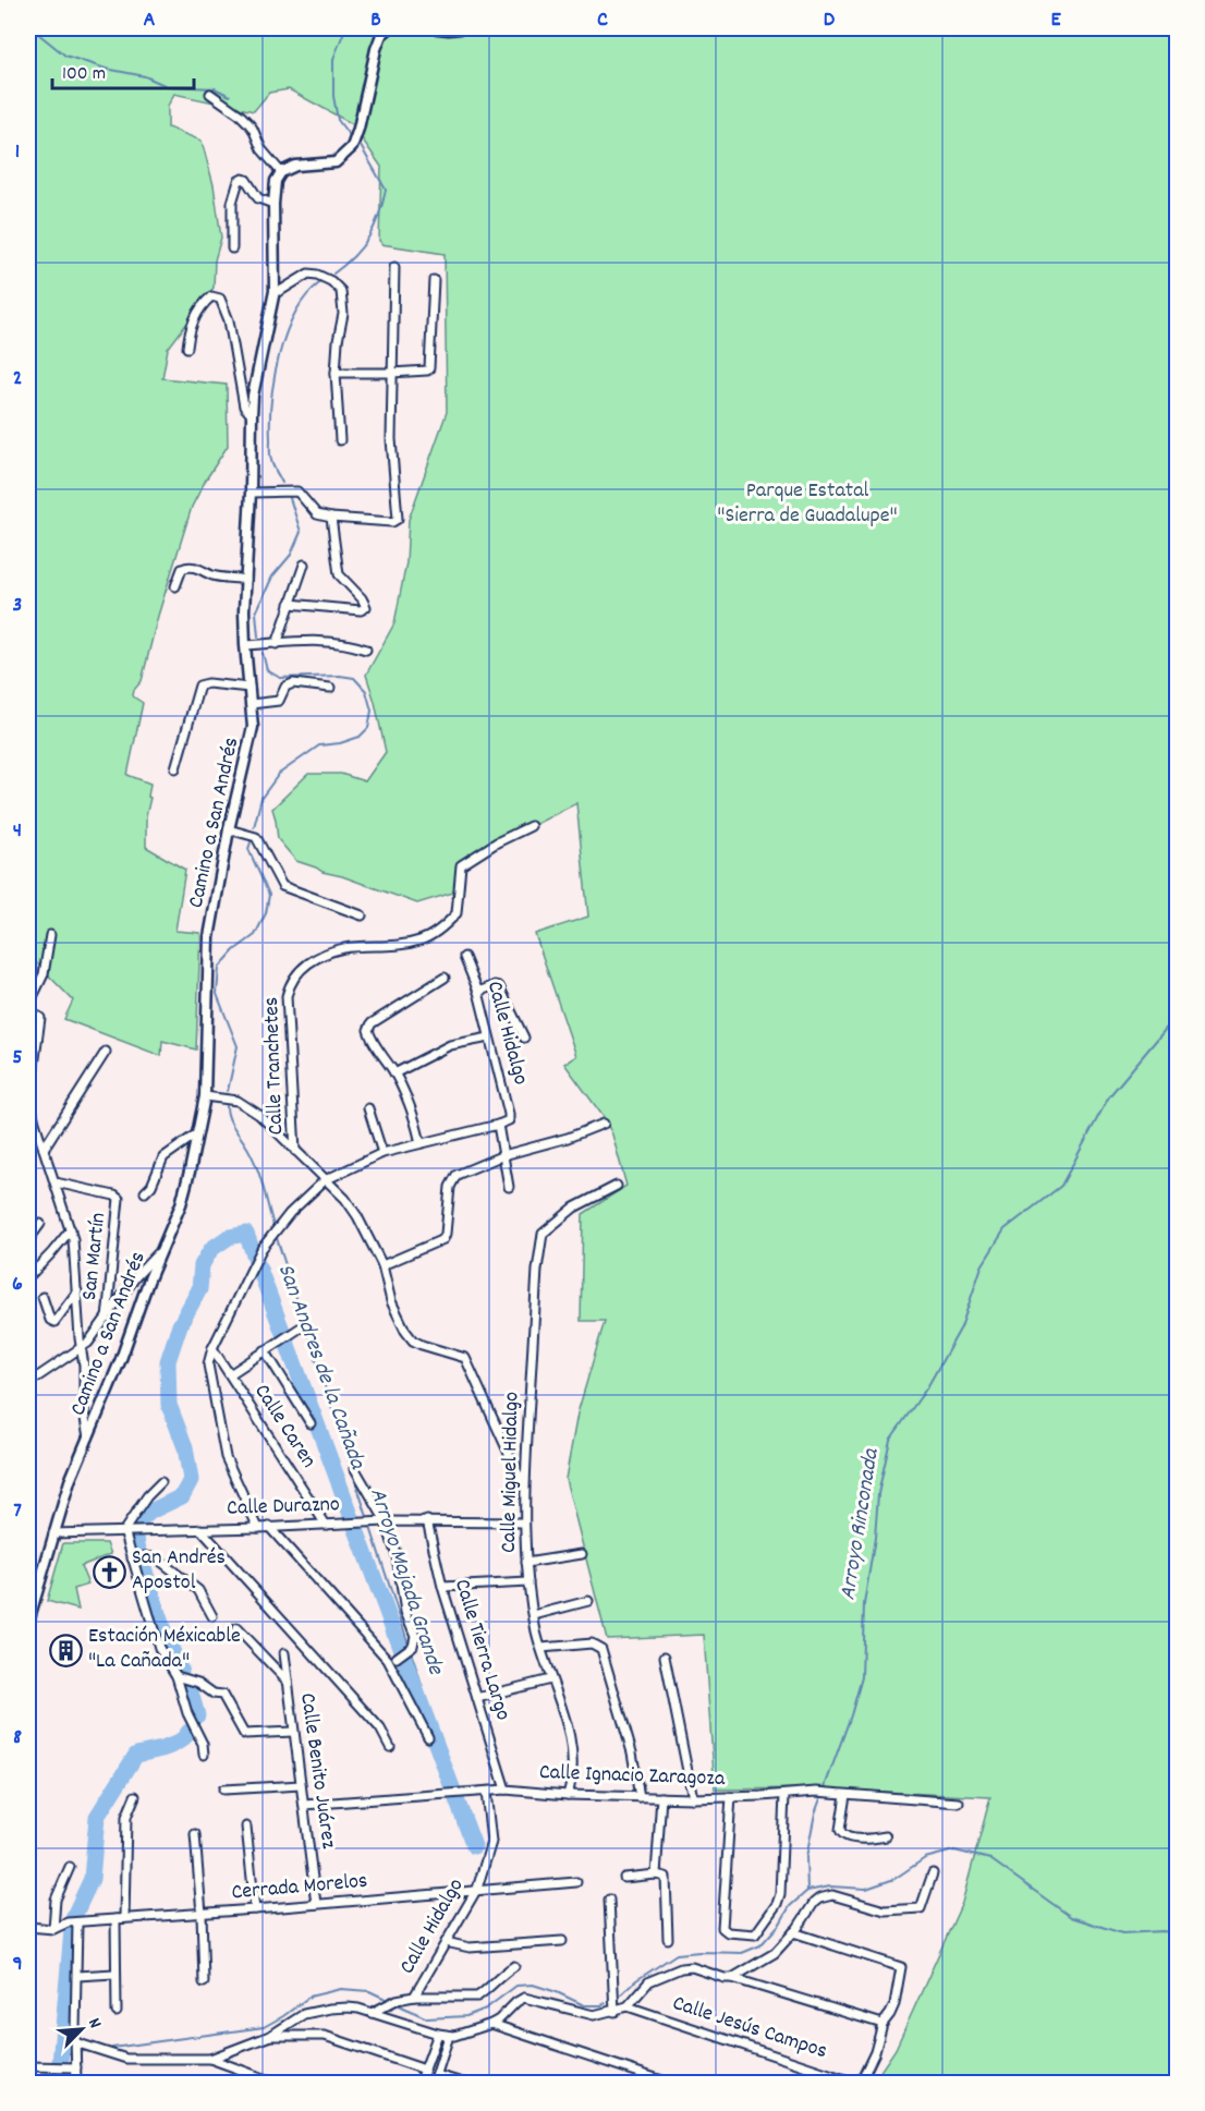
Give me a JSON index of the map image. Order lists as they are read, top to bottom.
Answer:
{
  "streets": {
    "street": [
      "Camino a San Andrés",
      "Calle Hidalgo",
      "Calle Tranchetes",
      "San Martín",
      "Calle Caren",
      "Calle Miguel Hidalgo",
      "Calle Durazno",
      "Calle Tierra Largo",
      "Calle Benito Juárez",
      "Calle Ignacio Zaragoza",
      "Cerrada Morelos",
      "Calle Jesús Campos"
    ]
  },
  "crossings": [
    ["Camino a San Andrés", "Calle Durazno"],
    ["Calle Hidalgo", "Calle Ignacio Zaragoza"],
    ["Calle Hidalgo", "Cerrada Morelos"],
    ["Calle Caren", "Calle Durazno"],
    ["Calle Miguel Hidalgo", "Calle Durazno"],
    ["Calle Miguel Hidalgo", "Calle Ignacio Zaragoza"],
    ["Calle Durazno", "Calle Tierra Largo"],
    ["Calle Tierra Largo", "Calle Ignacio Zaragoza"],
    ["Calle Benito Juárez", "Calle Ignacio Zaragoza"],
    ["Calle Benito Juárez", "Cerrada Morelos"]
  ],
  "water": ["San Andres de la Cañada", "Arroyo Rinconada", "Arroyo Majada Grande"],
  "parks": ["Parque Estatal \"Sierra de Guadalupe\""],
  "places": {
    "church": ["San Andrés Apostol"],
    "building": ["Estación Méxicable \"La Cañada\""]
  },
  "scale_bar": "100 m",
  "north": "top right",
  "grid": {
    "columns": [
      "A",
      "B",
      "C",
      "D",
      "E"
    ],
    "rows": [
      "1",
      "2",
      "3",
      "4",
      "5",
      "6",
      "7",
      "8",
      "9"
    ]
  }
}
